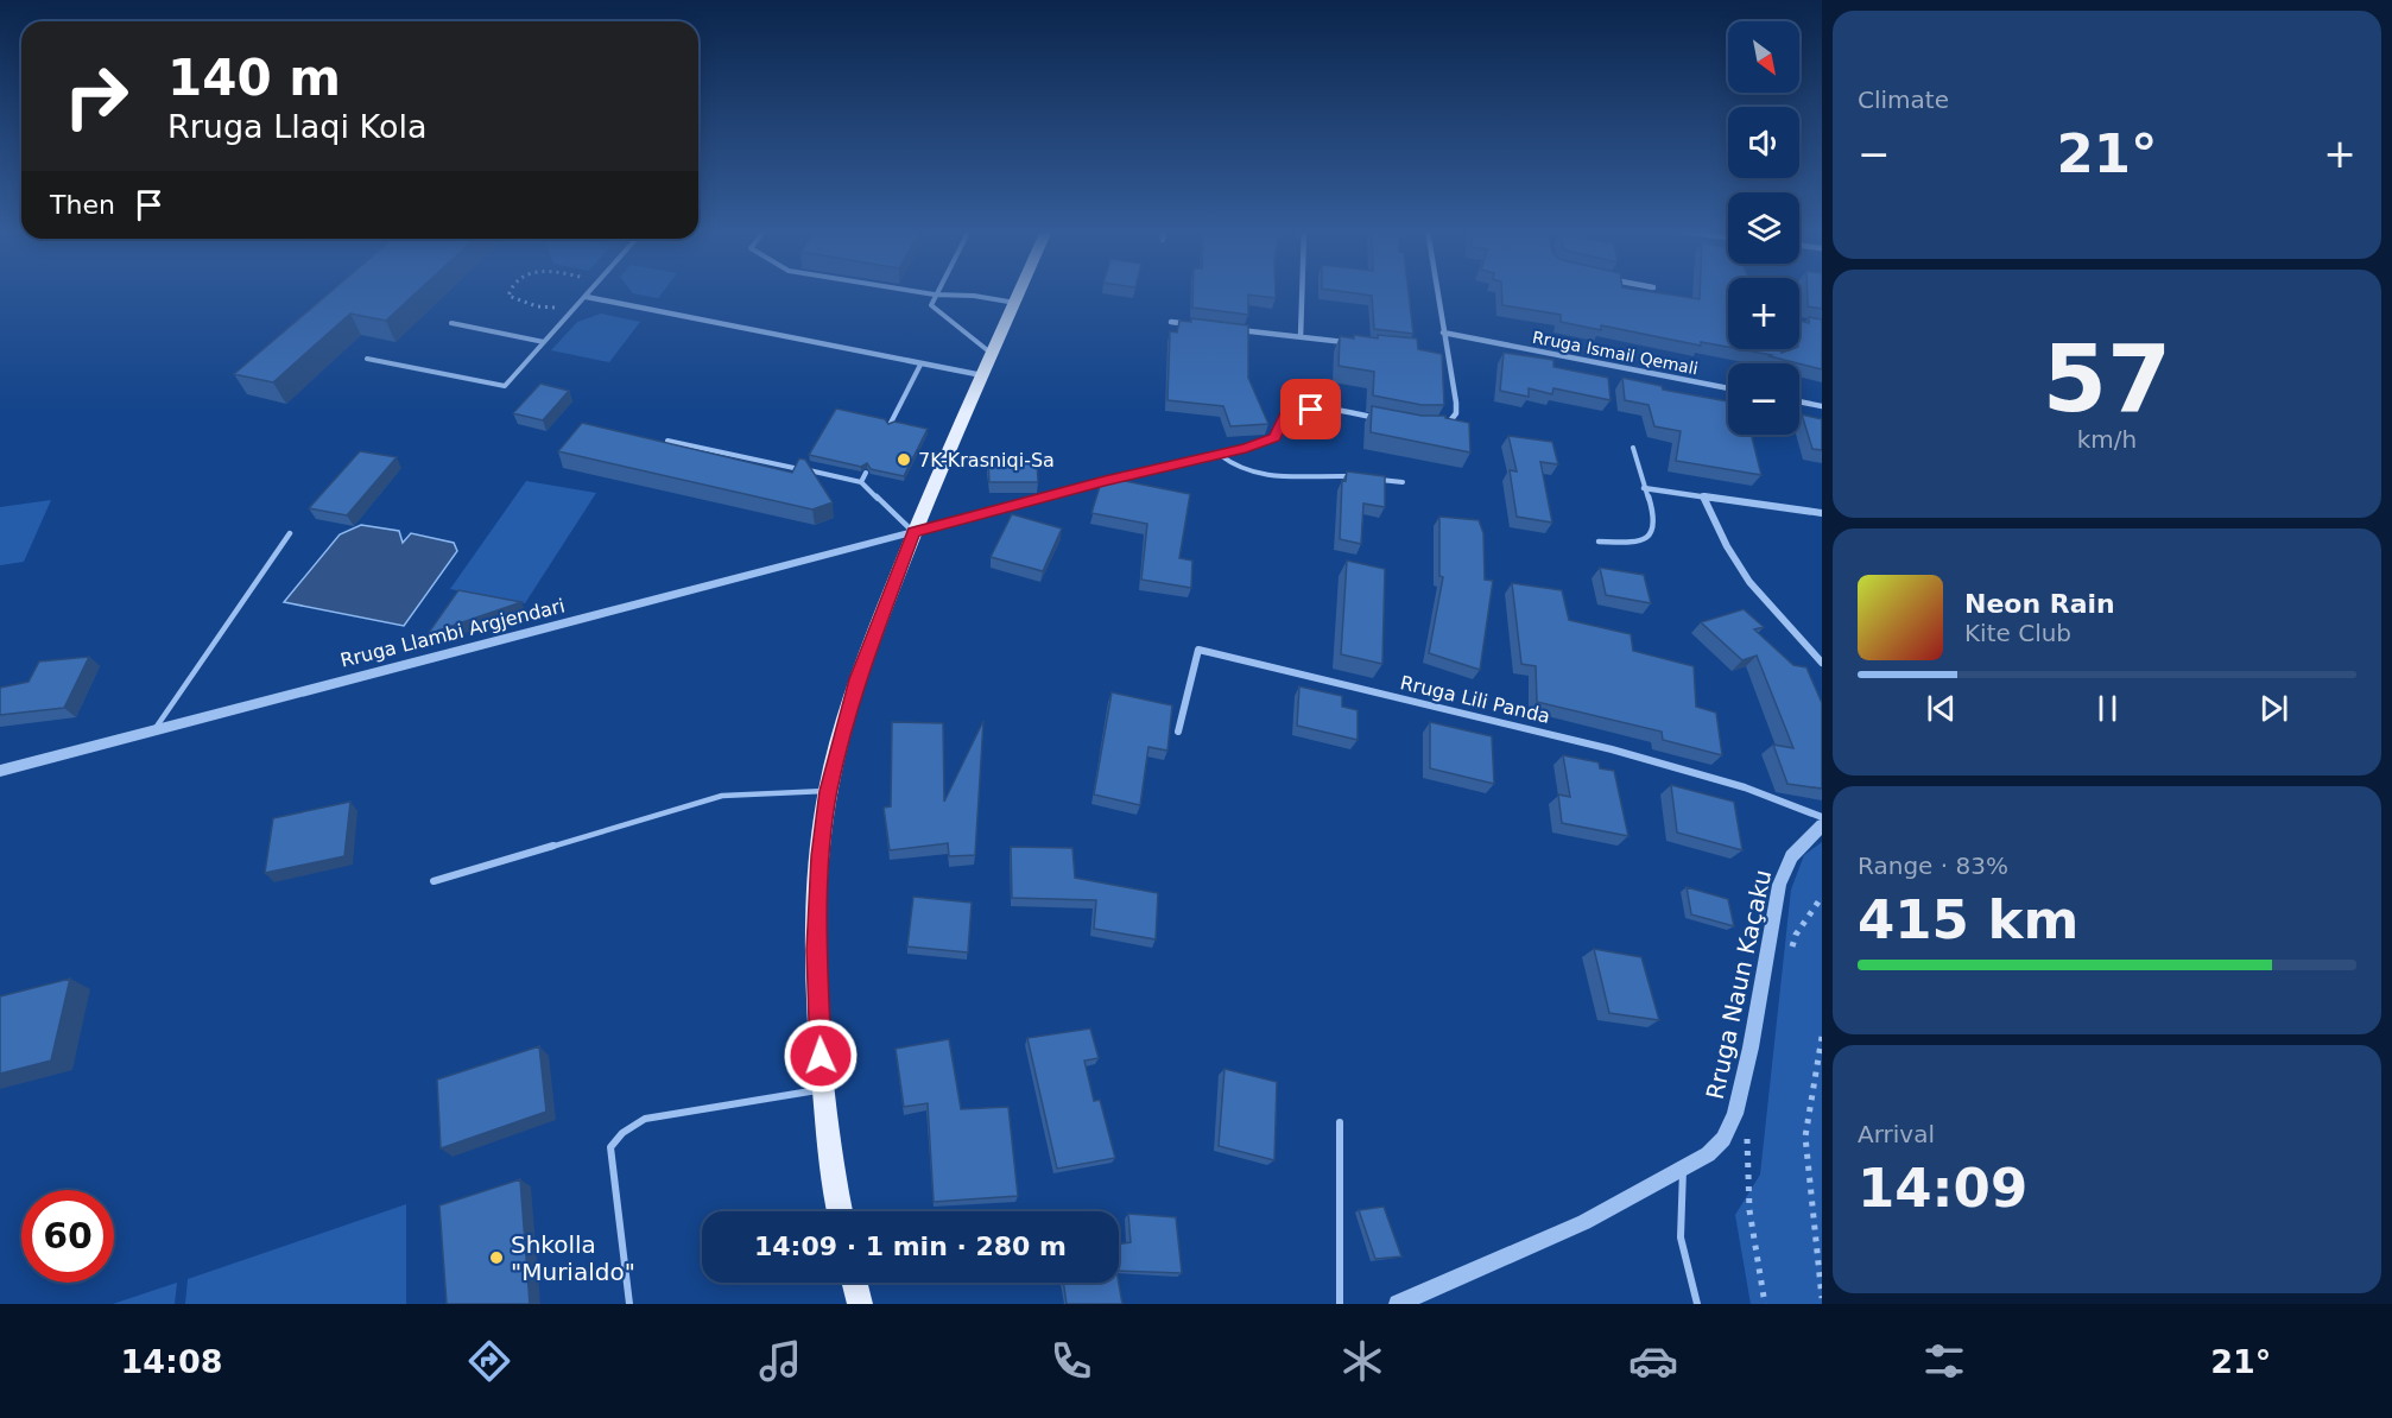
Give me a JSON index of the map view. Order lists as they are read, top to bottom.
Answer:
{
  "streets": {
    "street": [
      "Rruga Ismail Qemali",
      "Rruga Llambi Argjendari",
      "Rruga Lili Panda",
      "Rruga Naun Kaçaku"
    ]
  },
  "places": ["7K-Krasniqi-Sa", "Shkolla \"Murialdo\""],
  "north": "bottom right",
  "page": {
    "tile": [
      "Climate",
      ["57", "km/h"],
      ["Range · 83%", "415 km"],
      ["Arrival", "14:09"]
    ],
    "map_buttons": ["+", "−"],
    "turn": ["140 m", "Rruga Llaqi Kola"],
    "heat": ["−", "21°", "+"],
    "then": "Then",
    "song": ["Neon Rain", "Kite Club"],
    "limit": "60",
    "trip": "14:09 · 1 min · 280 m",
    "tabs": ["14:08", "21°"]
  }
}
